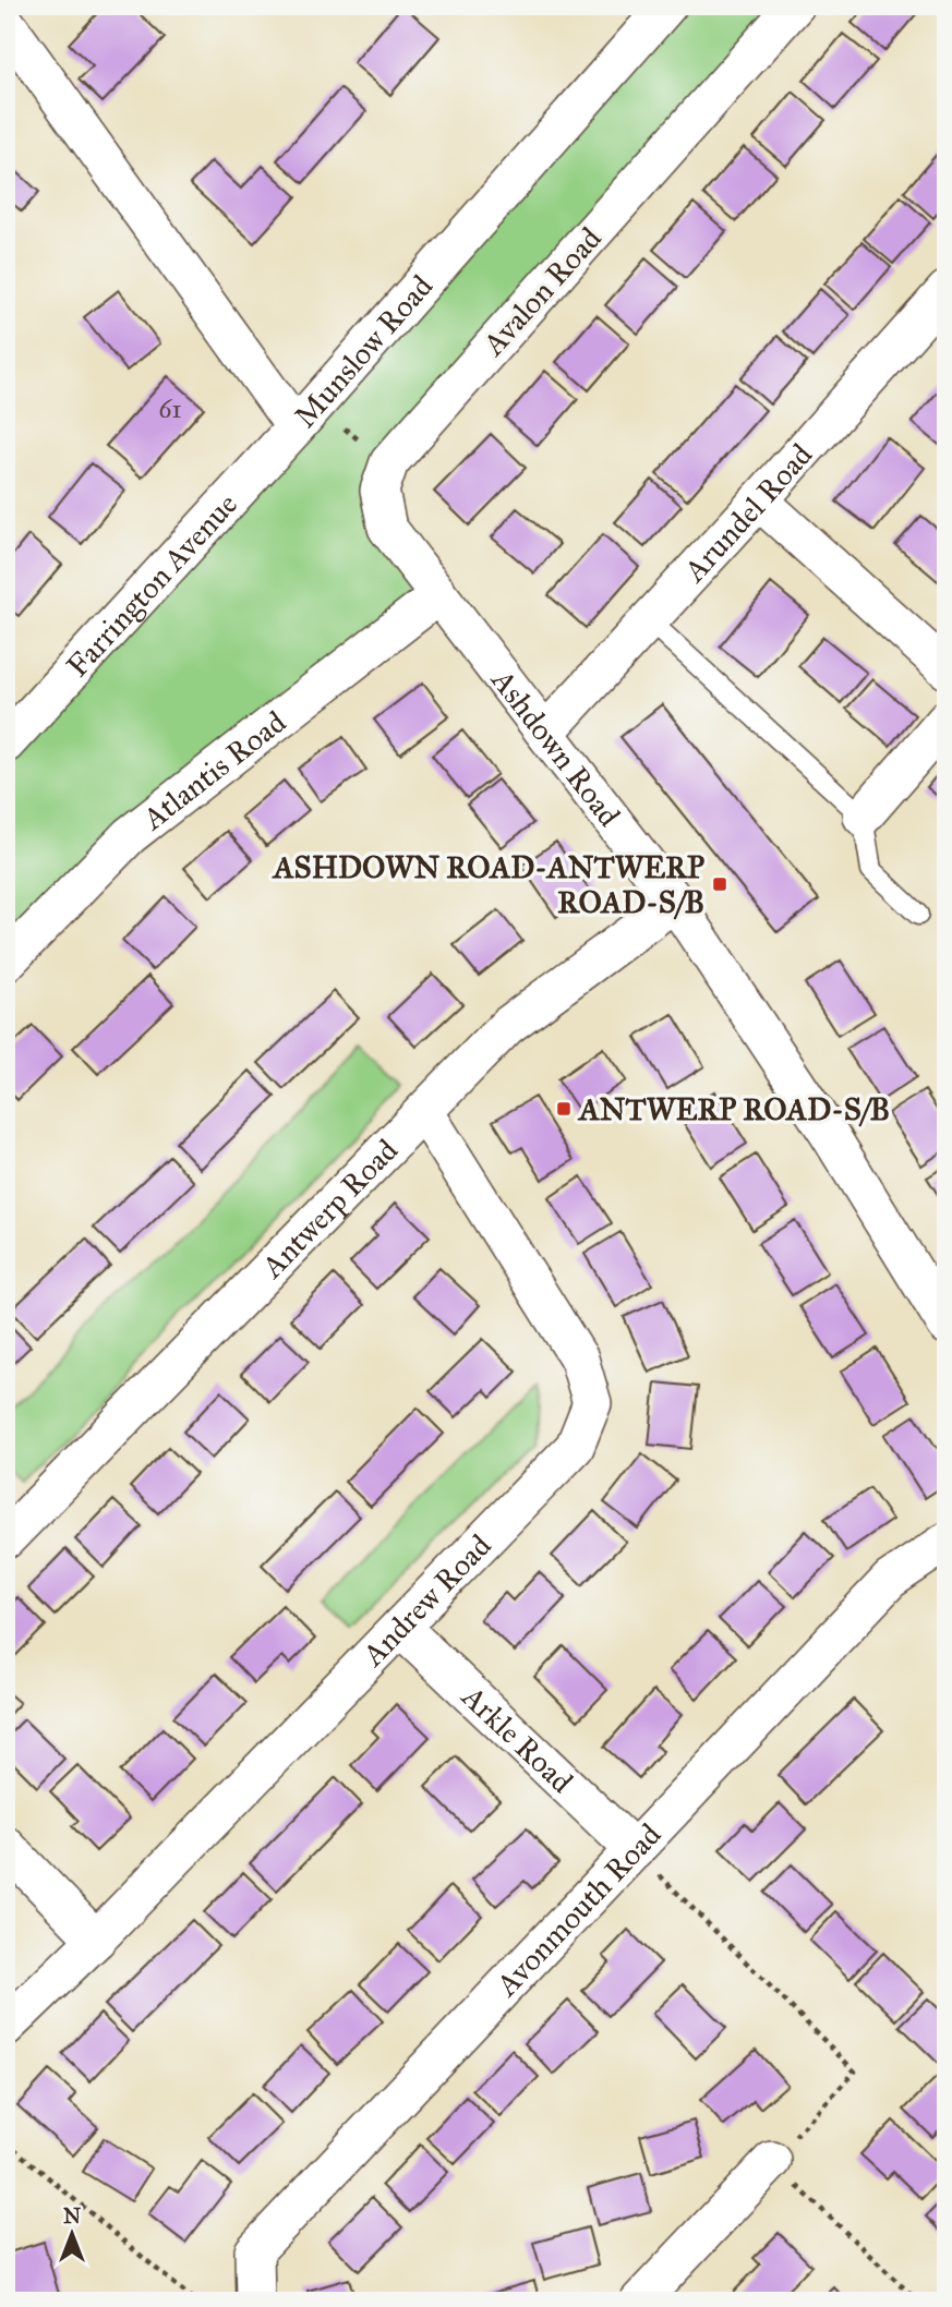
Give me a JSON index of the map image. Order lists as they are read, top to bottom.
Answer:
{
  "streets": {
    "street": [
      "Avalon Road",
      "Munslow Road",
      "Arundel Road",
      "Farrington Avenue",
      "Ashdown Road",
      "Atlantis Road",
      "Antwerp Road",
      "Andrew Road",
      "Arkle Road",
      "Avonmouth Road"
    ]
  },
  "crossings": [
    ["Munslow Road", "Farrington Avenue"],
    ["Arundel Road", "Ashdown Road"],
    ["Ashdown Road", "Atlantis Road"],
    ["Ashdown Road", "Antwerp Road"],
    ["Antwerp Road", "Andrew Road"],
    ["Andrew Road", "Arkle Road"],
    ["Arkle Road", "Avonmouth Road"]
  ],
  "places": {
    "transit": ["ASHDOWN ROAD-ANTWERP ROAD-S/B", "ANTWERP ROAD-S/B"]
  },
  "house_numbers": ["61"],
  "north": "top"
}
